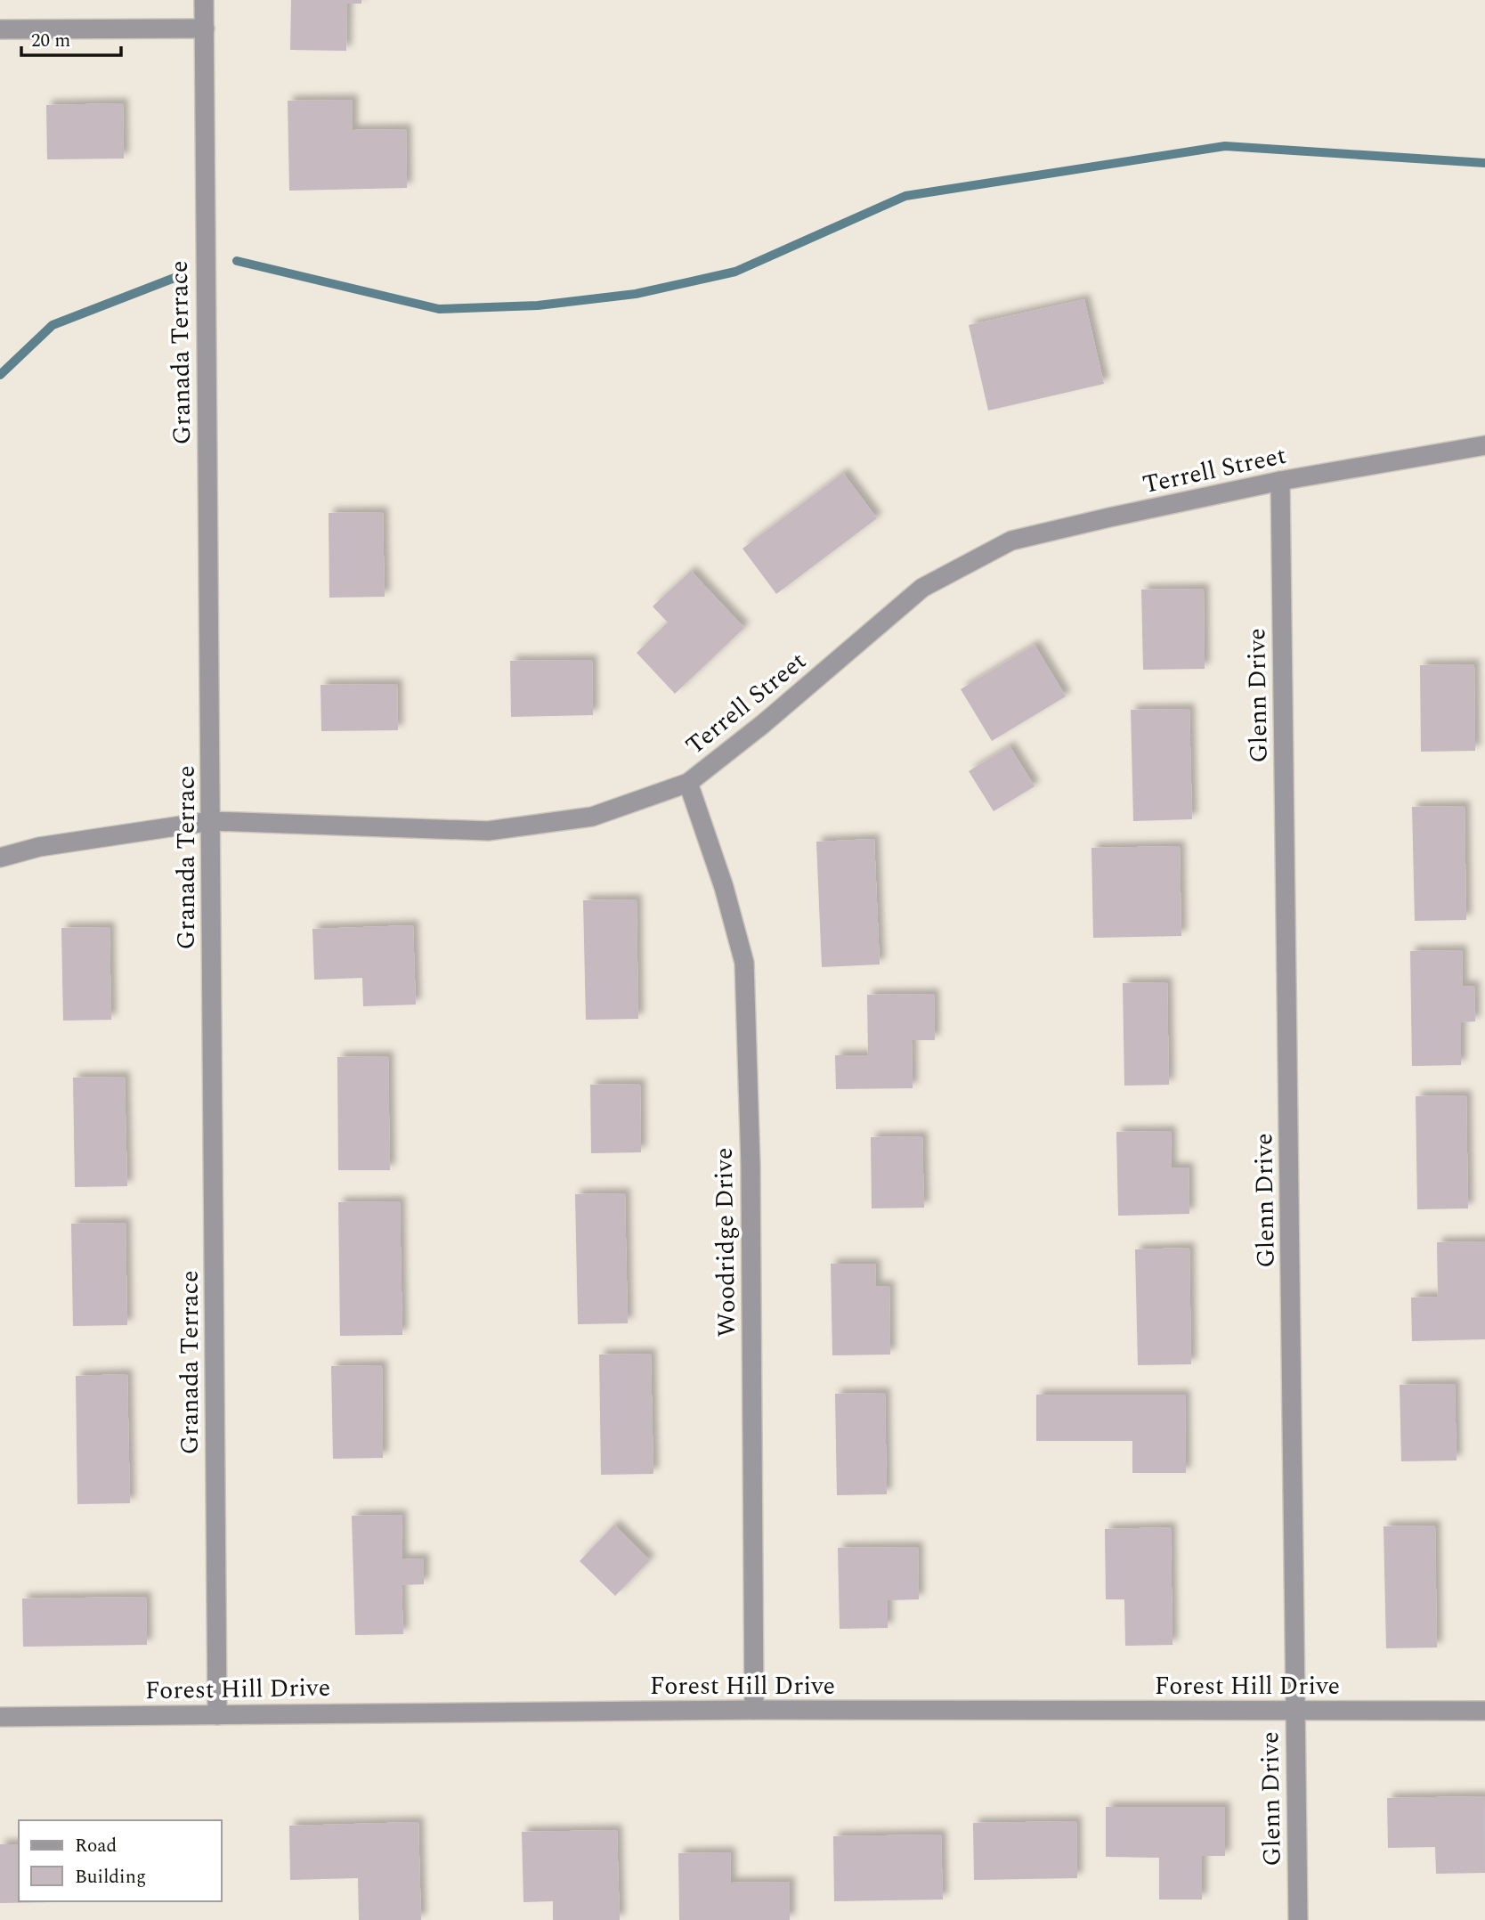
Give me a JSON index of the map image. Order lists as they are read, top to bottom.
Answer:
{
  "streets": {
    "street": [
      "Granada Terrace",
      "Terrell Street",
      "Glenn Drive",
      "Woodridge Drive",
      "Forest Hill Drive"
    ]
  },
  "crossings": [
    ["Granada Terrace", "Terrell Street"],
    ["Granada Terrace", "Forest Hill Drive"],
    ["Terrell Street", "Glenn Drive"],
    ["Terrell Street", "Woodridge Drive"],
    ["Glenn Drive", "Forest Hill Drive"],
    ["Woodridge Drive", "Forest Hill Drive"]
  ],
  "legend": ["Road", "Building"],
  "scale_bar": "20 m"
}
